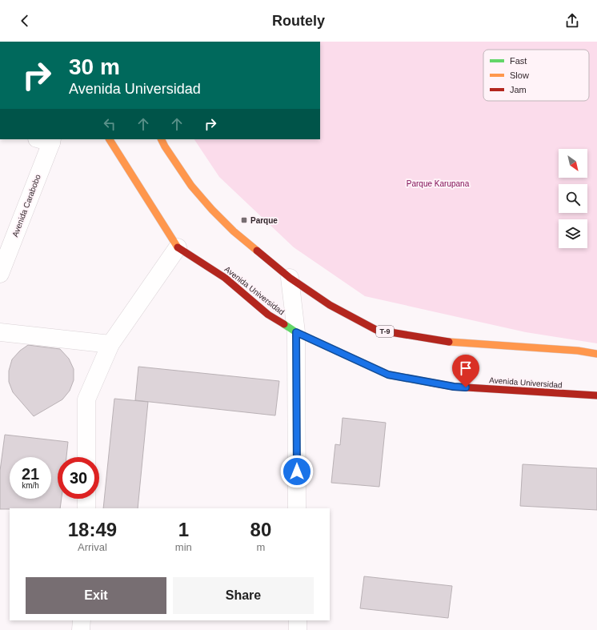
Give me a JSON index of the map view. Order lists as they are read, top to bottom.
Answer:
{
  "streets": {
    "highway": ["Avenida Universidad", "T-9"],
    "street": ["Avenida Carabobo"]
  },
  "parks": ["Parque Karupana"],
  "places": {
    "transit": ["Parque"]
  },
  "legend": ["Fast", "Slow", "Jam"],
  "north": "bottom right",
  "page": {
    "header": "Routely",
    "turn": ["30 m", "Avenida Universidad"],
    "speed": "21 km/h",
    "limit": "30",
    "eta": [
      "18:49",
      "Arrival",
      "1",
      "min",
      "80",
      "m"
    ],
    "buttons": ["Exit", "Share"]
  }
}
